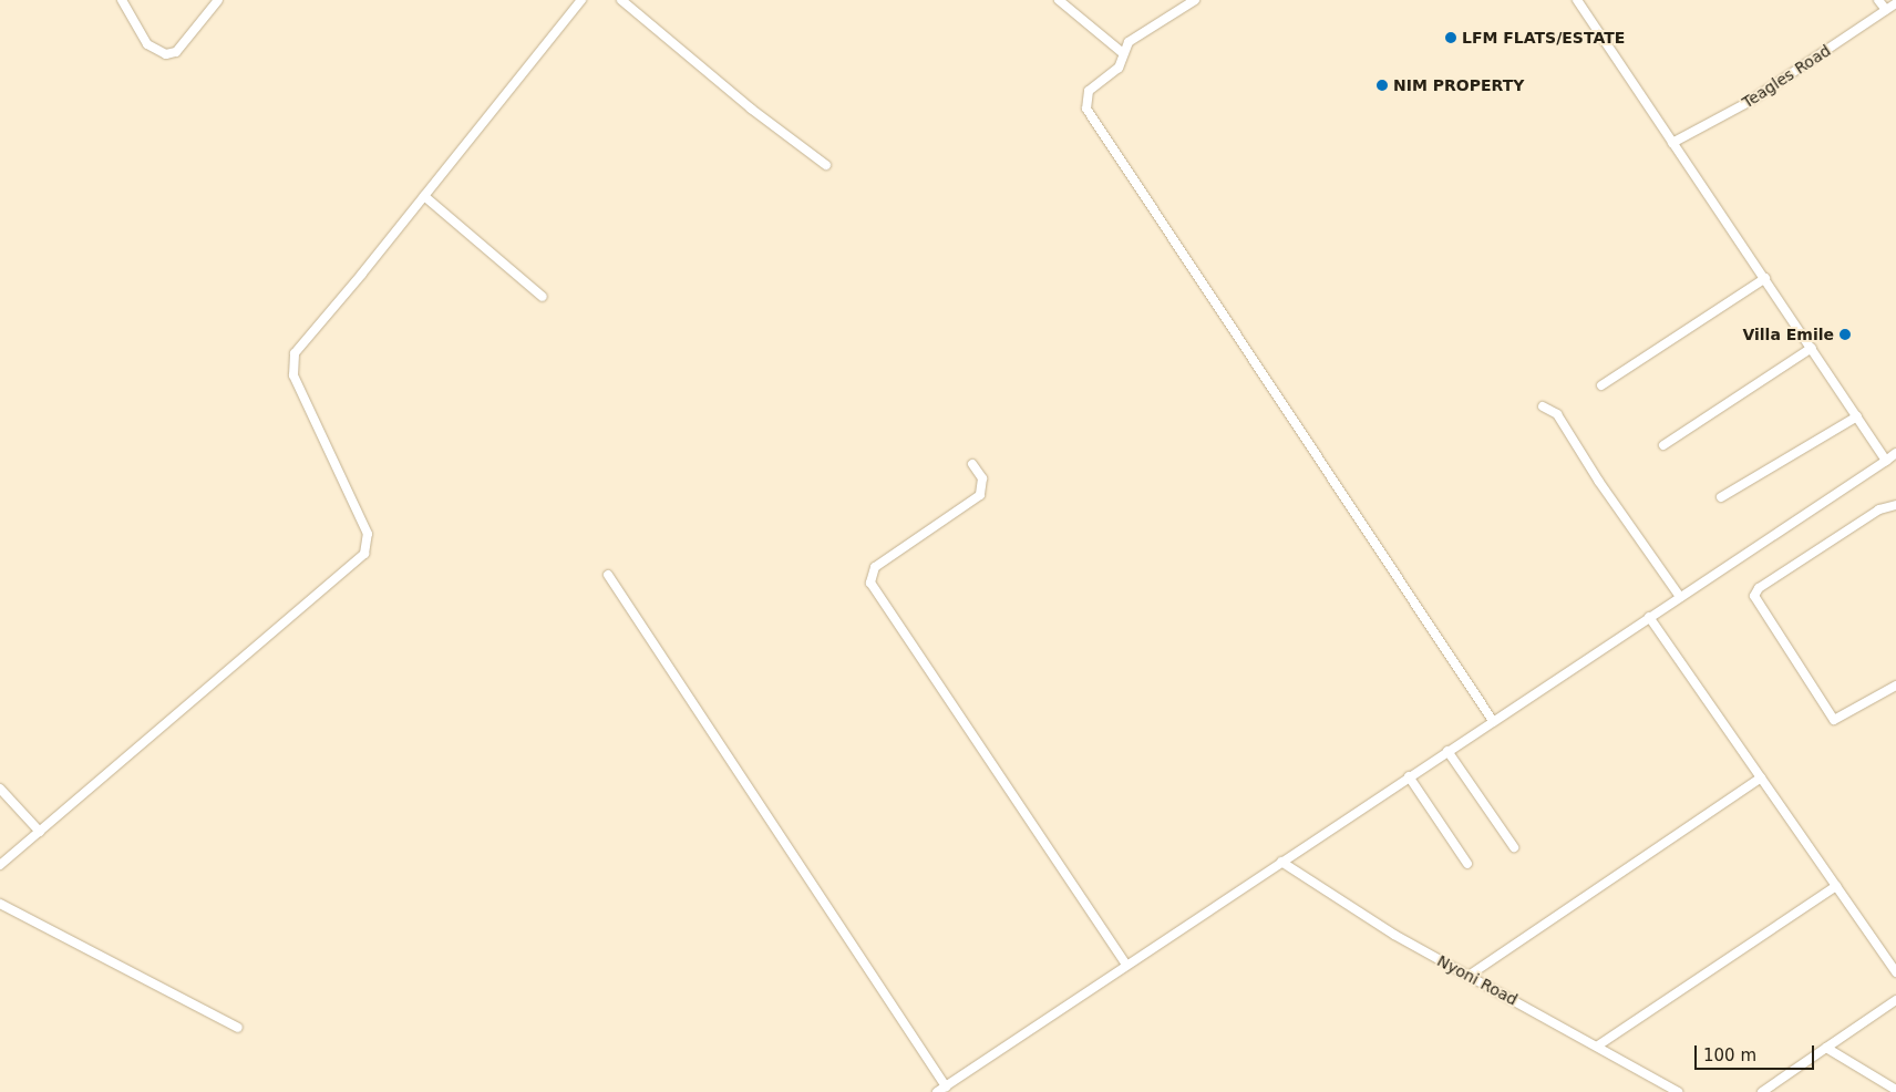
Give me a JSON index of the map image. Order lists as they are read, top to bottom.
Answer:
{
  "streets": {
    "street": ["Teagles Road", "Nyoni Road"]
  },
  "places": ["LFM FLATS/ESTATE", "NIM PROPERTY", "Villa Emile"],
  "scale_bar": "100 m"
}
